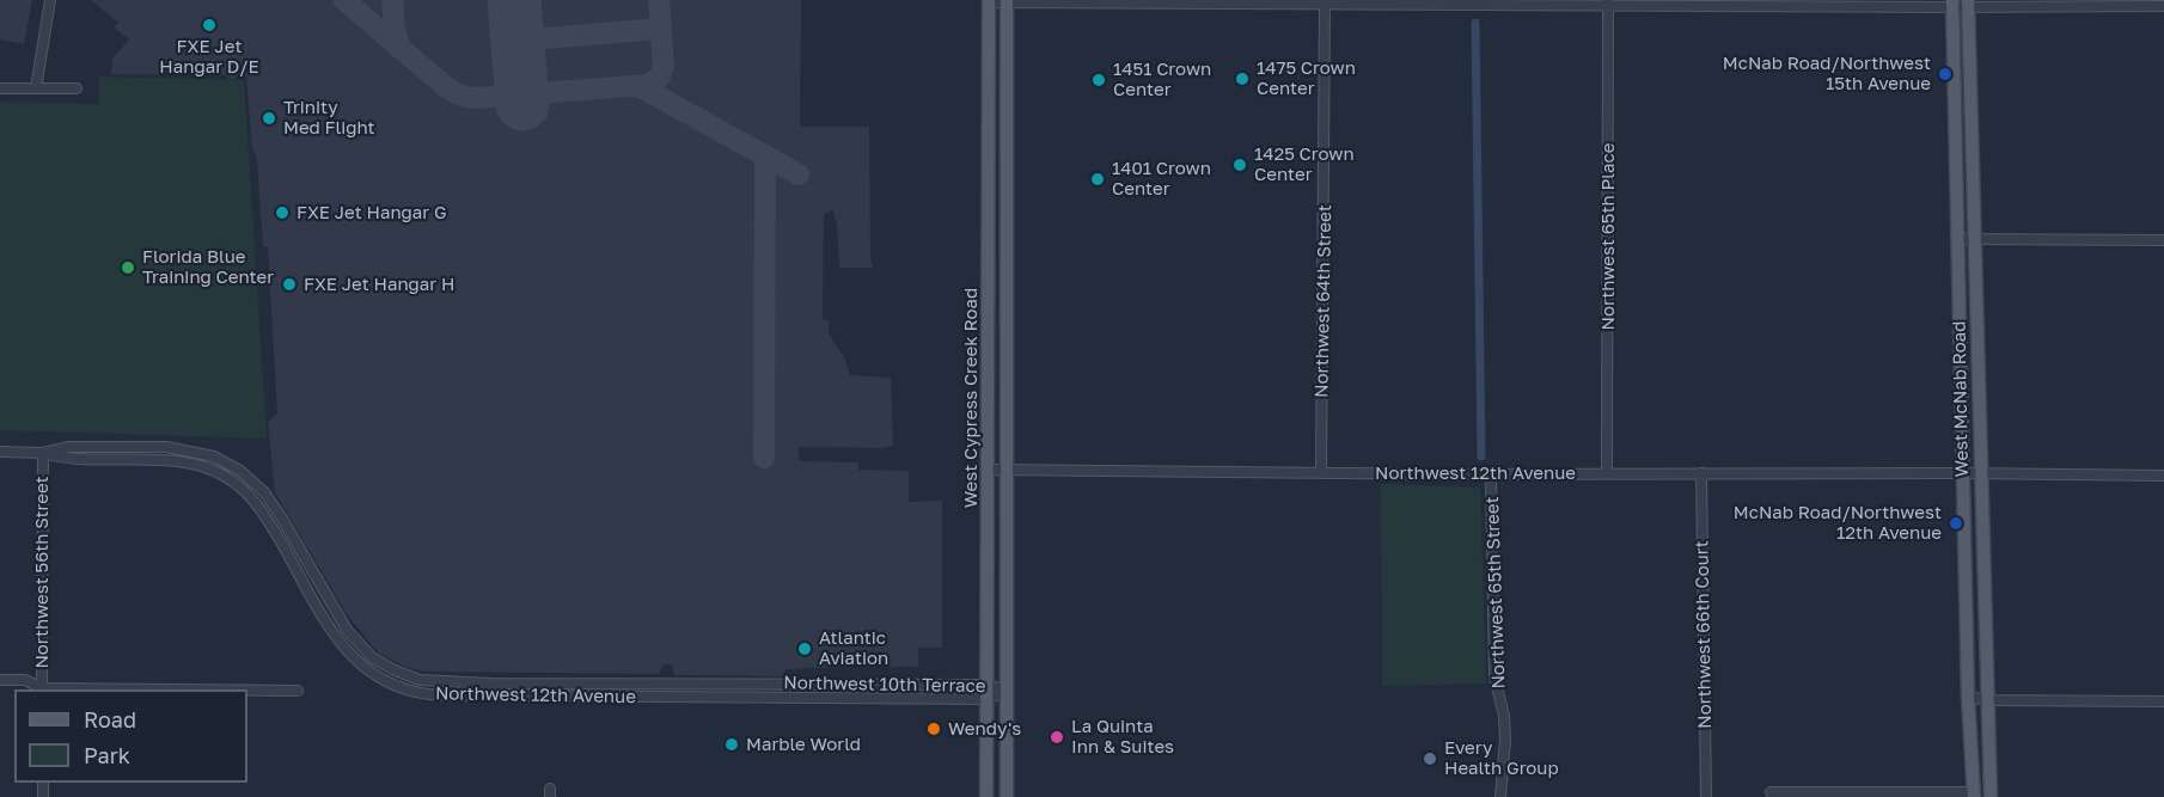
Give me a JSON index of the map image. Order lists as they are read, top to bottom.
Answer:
{
  "streets": {
    "main road": ["West Cypress Creek Road", "West McNab Road"],
    "street": [
      "Northwest 65th Place",
      "Northwest 64th Street",
      "Northwest 12th Avenue",
      "Northwest 56th Street",
      "Northwest 65th Street",
      "Northwest 66th Court",
      "Northwest 10th Terrace"
    ]
  },
  "crossings": [
    ["Northwest 65th Place", "Northwest 12th Avenue"],
    ["Northwest 64th Street", "Northwest 12th Avenue"],
    ["West Cypress Creek Road", "Northwest 12th Avenue"],
    ["West Cypress Creek Road", "Northwest 10th Terrace"],
    ["West McNab Road", "Northwest 12th Avenue"],
    ["Northwest 12th Avenue", "Northwest 56th Street"],
    ["Northwest 12th Avenue", "Northwest 65th Street"],
    ["Northwest 12th Avenue", "Northwest 66th Court"],
    ["Northwest 12th Avenue", "Northwest 10th Terrace"]
  ],
  "places": [
    "FXE Jet Hangar D/E",
    "McNab Road/Northwest 15th Avenue",
    "1475 Crown Center",
    "1451 Crown Center",
    "Trinity Med Flight",
    "1425 Crown Center",
    "1401 Crown Center",
    "FXE Jet Hangar G",
    "Florida Blue Training Center",
    "FXE Jet Hangar H",
    "McNab Road/Northwest 12th Avenue",
    "Atlantic Aviation",
    "Wendy's",
    "La Quinta Inn & Suites",
    "Marble World",
    "Every Health Group"
  ],
  "legend": ["Road", "Park"]
}
